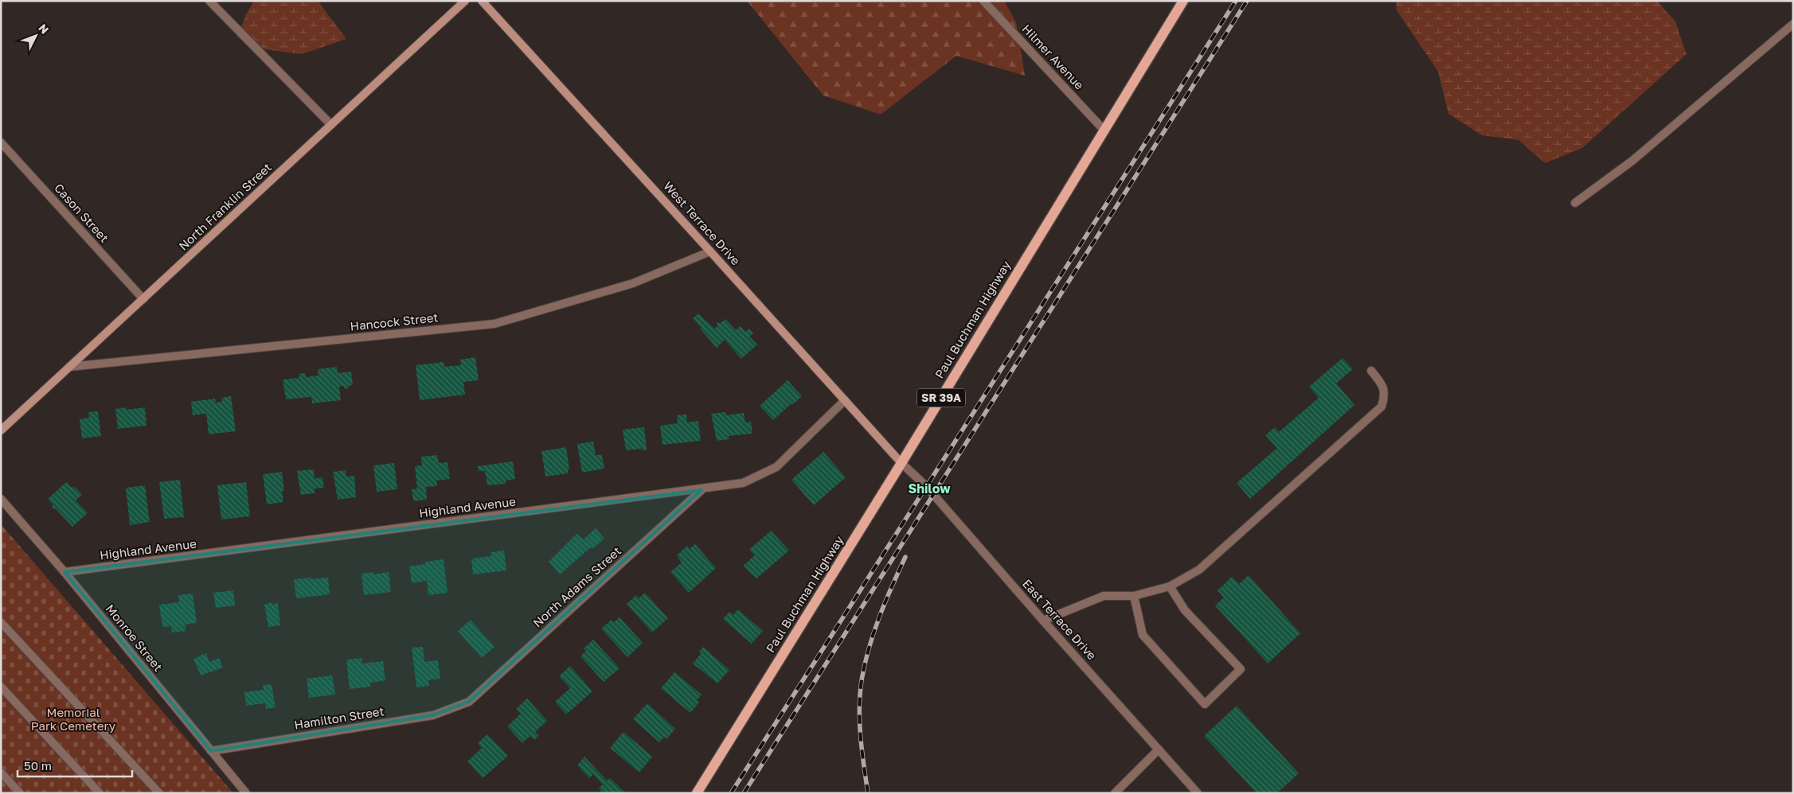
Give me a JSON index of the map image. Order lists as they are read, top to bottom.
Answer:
{
  "streets": {
    "main road": ["Paul Buchman Highway", "SR 39A"],
    "street": [
      "Hilmer Avenue",
      "North Franklin Street",
      "Cason Street",
      "West Terrace Drive",
      "Hancock Street",
      "Highland Avenue",
      "North Adams Street",
      "East Terrace Drive",
      "Monroe Street",
      "Hamilton Street"
    ]
  },
  "crossings": [
    ["Hilmer Avenue", "Paul Buchman Highway"],
    ["North Franklin Street", "Cason Street"],
    ["North Franklin Street", "Hancock Street"],
    ["West Terrace Drive", "Paul Buchman Highway"],
    ["West Terrace Drive", "Hancock Street"],
    ["West Terrace Drive", "Highland Avenue"],
    ["West Terrace Drive", "East Terrace Drive"],
    ["Paul Buchman Highway", "East Terrace Drive"],
    ["Highland Avenue", "North Adams Street"],
    ["Highland Avenue", "Monroe Street"],
    ["North Adams Street", "Hamilton Street"],
    ["Monroe Street", "Hamilton Street"]
  ],
  "districts": ["Shilow"],
  "parks": ["Memorial Park Cemetery"],
  "scale_bar": "50 m",
  "north": "top right"
}
